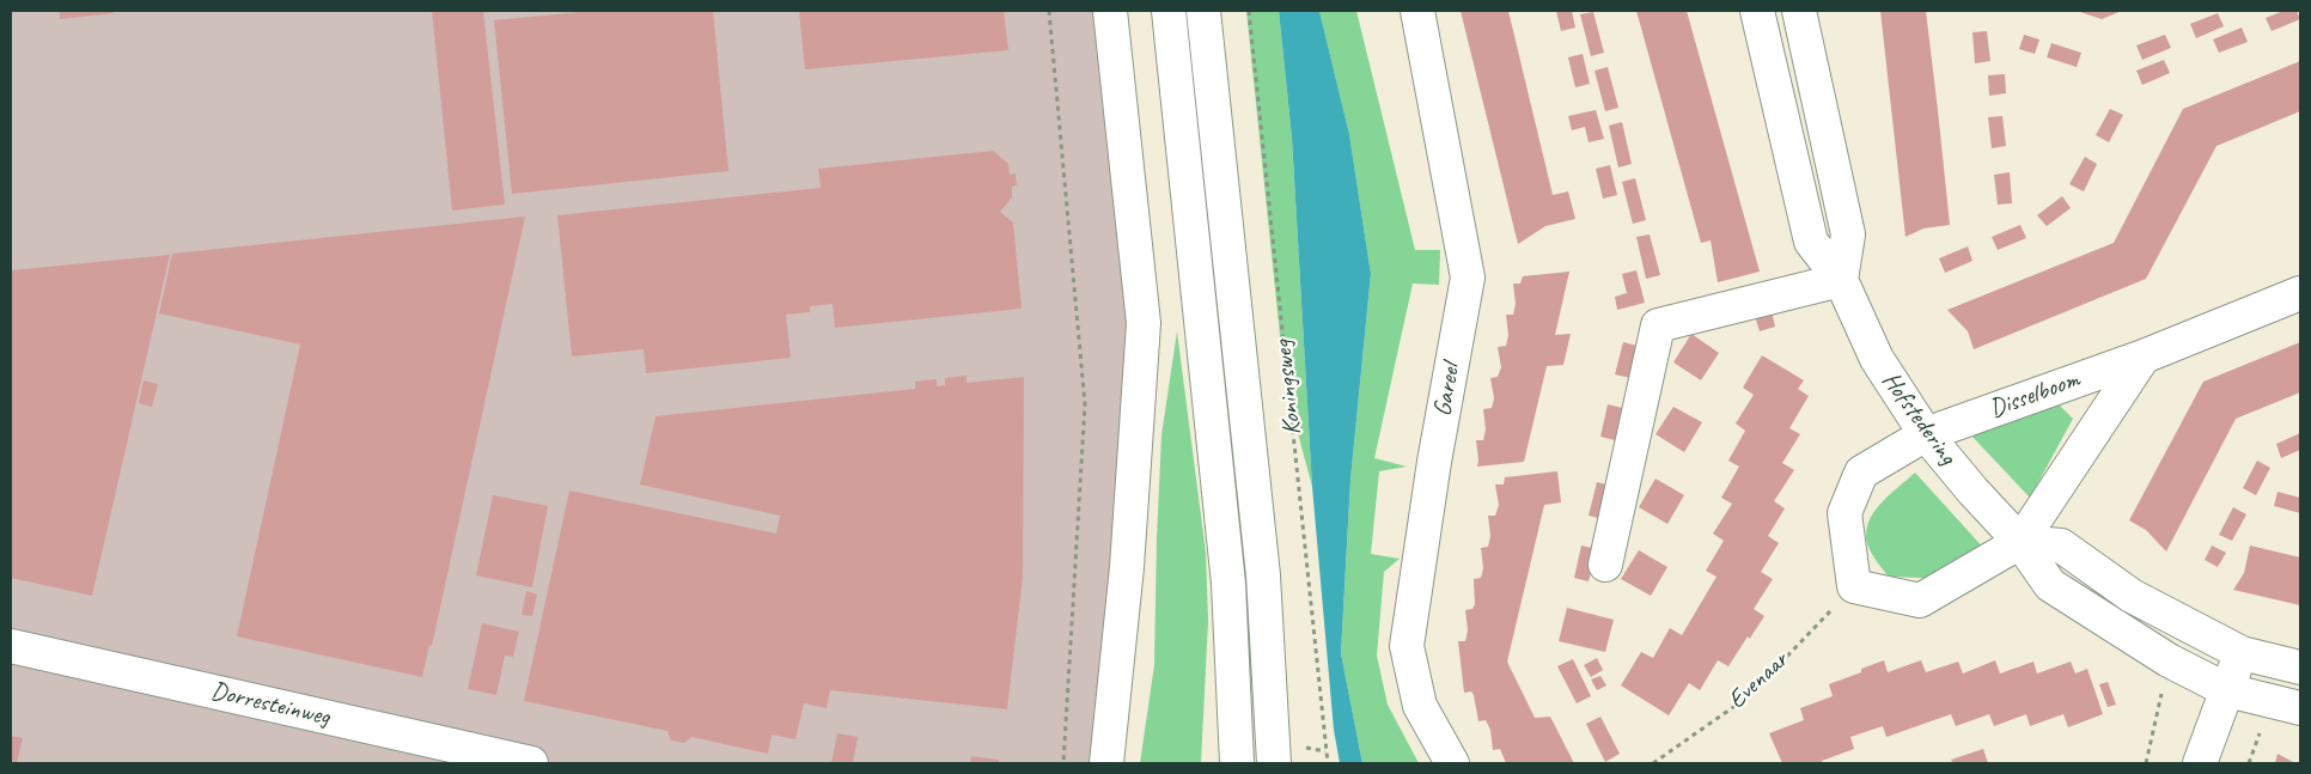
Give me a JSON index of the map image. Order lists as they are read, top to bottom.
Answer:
{
  "streets": {
    "street": [
      "Koningsweg",
      "Gareel",
      "Disselboom",
      "Hofstedering",
      "Dorresteinweg"
    ],
    "path": ["Evenaar"]
  },
  "crossings": [
    ["Disselboom", "Hofstedering"]
  ]
}
